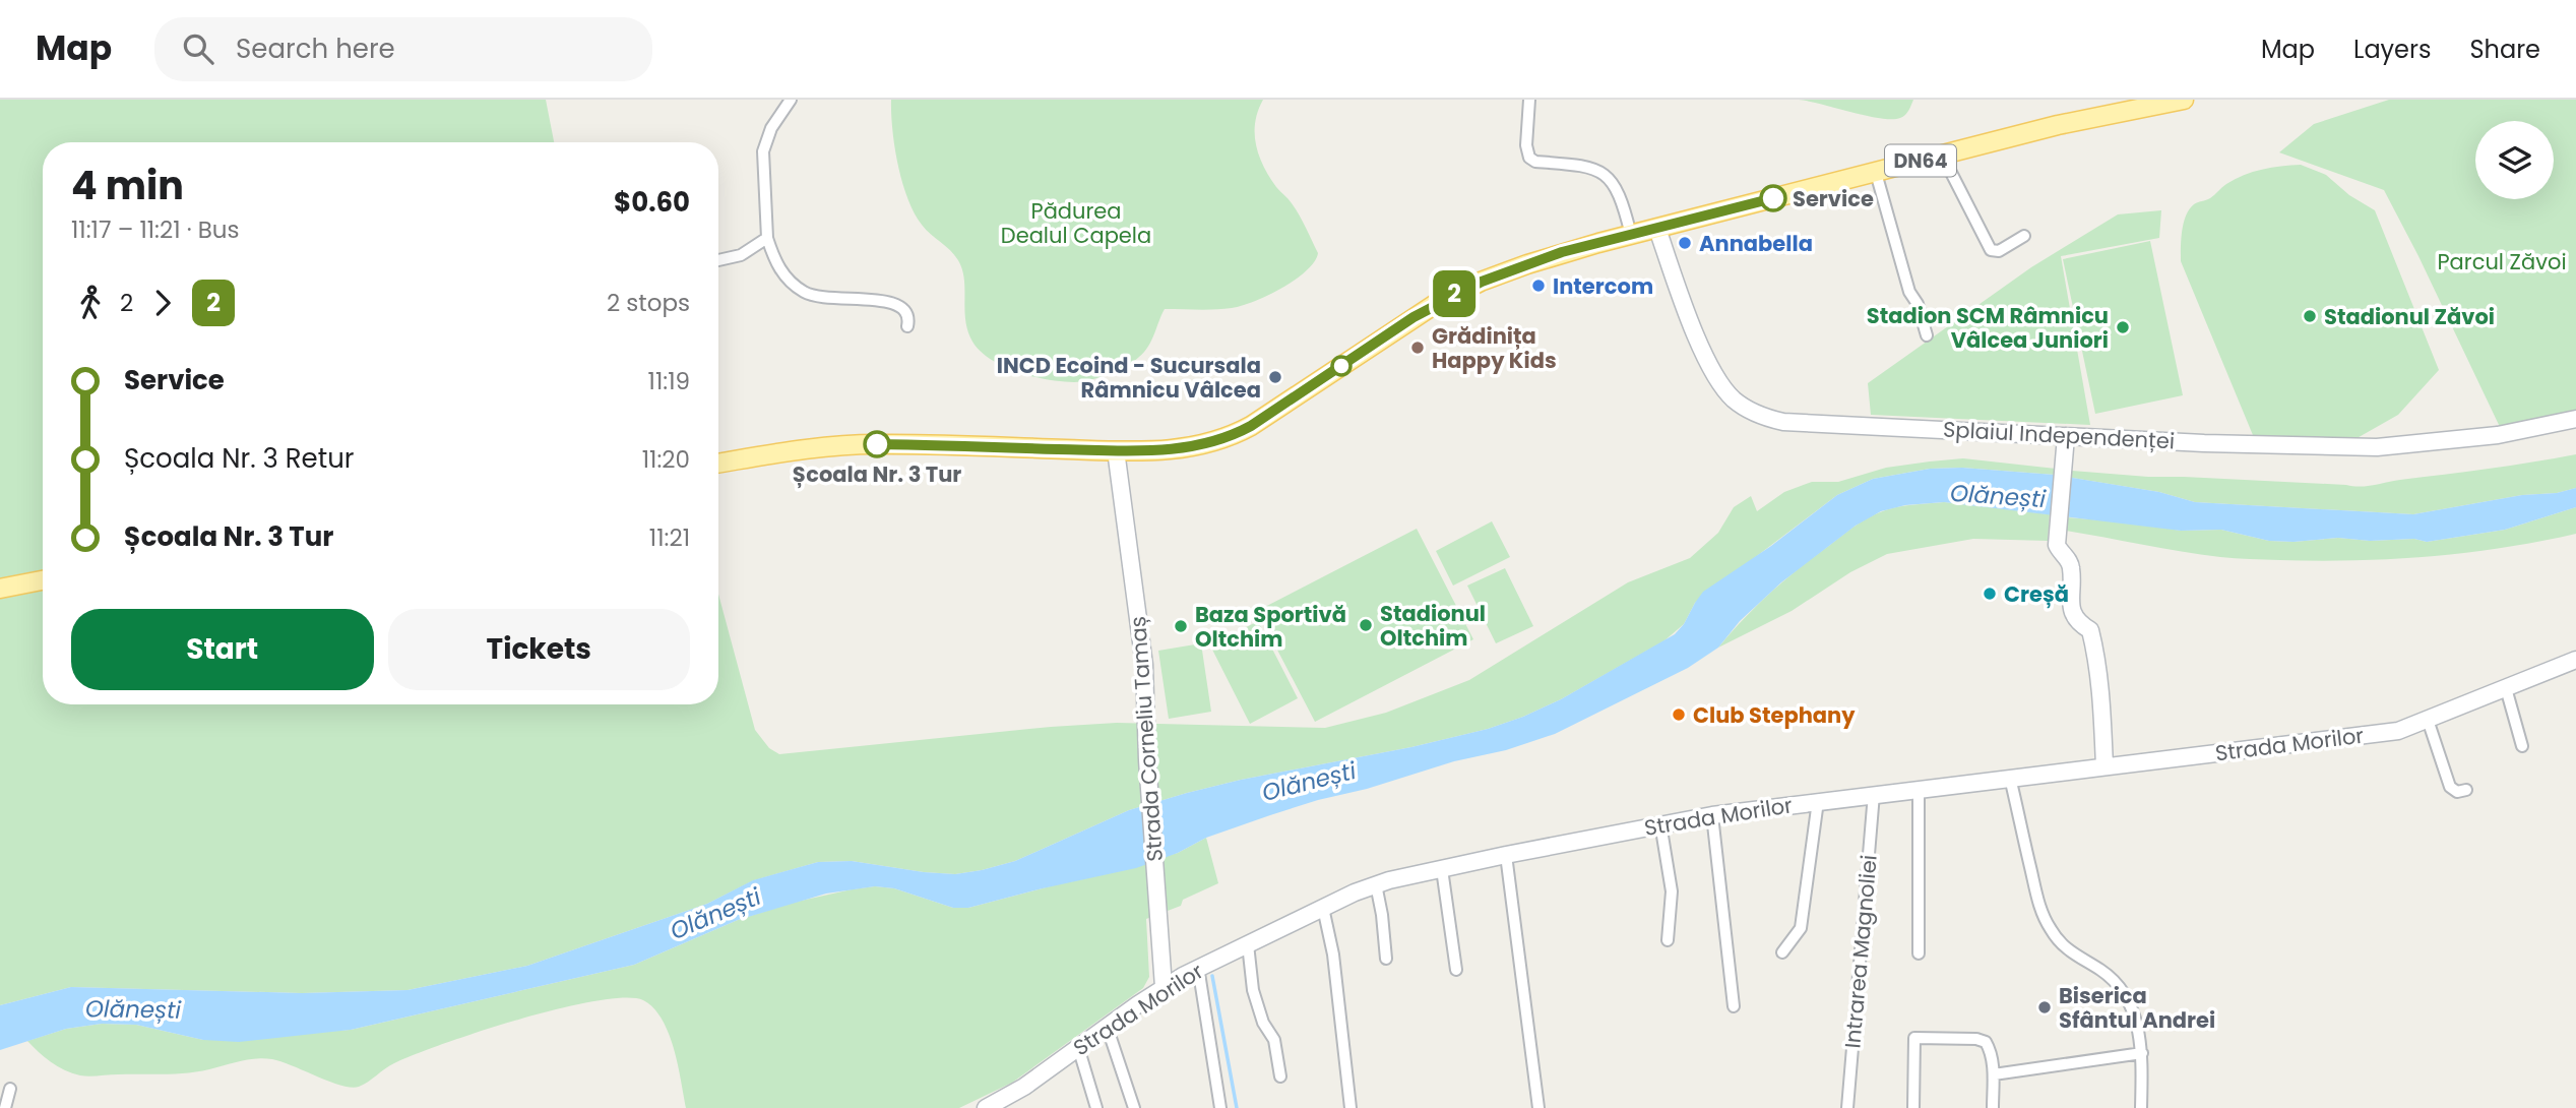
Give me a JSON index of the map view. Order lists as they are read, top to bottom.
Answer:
{
  "streets": {
    "main road": ["DN64"],
    "street": [
      "Splaiul Independenței",
      "Strada Corneliu Tamaș",
      "Strada Morilor",
      "Intrarea Magnoliei"
    ]
  },
  "crossings": [
    ["DN64", "Splaiul Independenței"],
    ["DN64", "Strada Corneliu Tamaș"],
    ["Strada Corneliu Tamaș", "Strada Morilor"],
    ["Strada Morilor", "Intrarea Magnoliei"]
  ],
  "water": ["Olănești"],
  "parks": ["Pădurea Dealul Capela", "Parcul Zăvoi"],
  "places": [
    "Service",
    "Annabella",
    "Intercom",
    "Stadionul Zăvoi",
    "Stadion SCM Râmnicu Vâlcea Juniori",
    "Grădinița Happy Kids",
    "INCD Ecoind - Sucursala Râmnicu Vâlcea",
    "Școala Nr. 3 Tur",
    "Creșă",
    "Stadionul Oltchim",
    "Baza Sportivă Oltchim",
    "Club Stephany",
    "Biserica Sfântul Andrei"
  ],
  "lines": ["bus line 2"],
  "page": {
    "header": "Map",
    "search": "Search here",
    "nav": ["Map", "Layers", "Share"],
    "on_map": "2",
    "heading": ["4 min", "11:17 – 11:21 · Bus", "$0.60"],
    "legs": ["2", "2", "2 stops"],
    "list": [
      {
        "name": "Service",
        "value": "11:19"
      },
      {
        "name": "Școala Nr. 3 Retur",
        "value": "11:20"
      },
      {
        "name": "Școala Nr. 3 Tur",
        "value": "11:21"
      }
    ],
    "buttons": ["Start", "Tickets"]
  }
}
